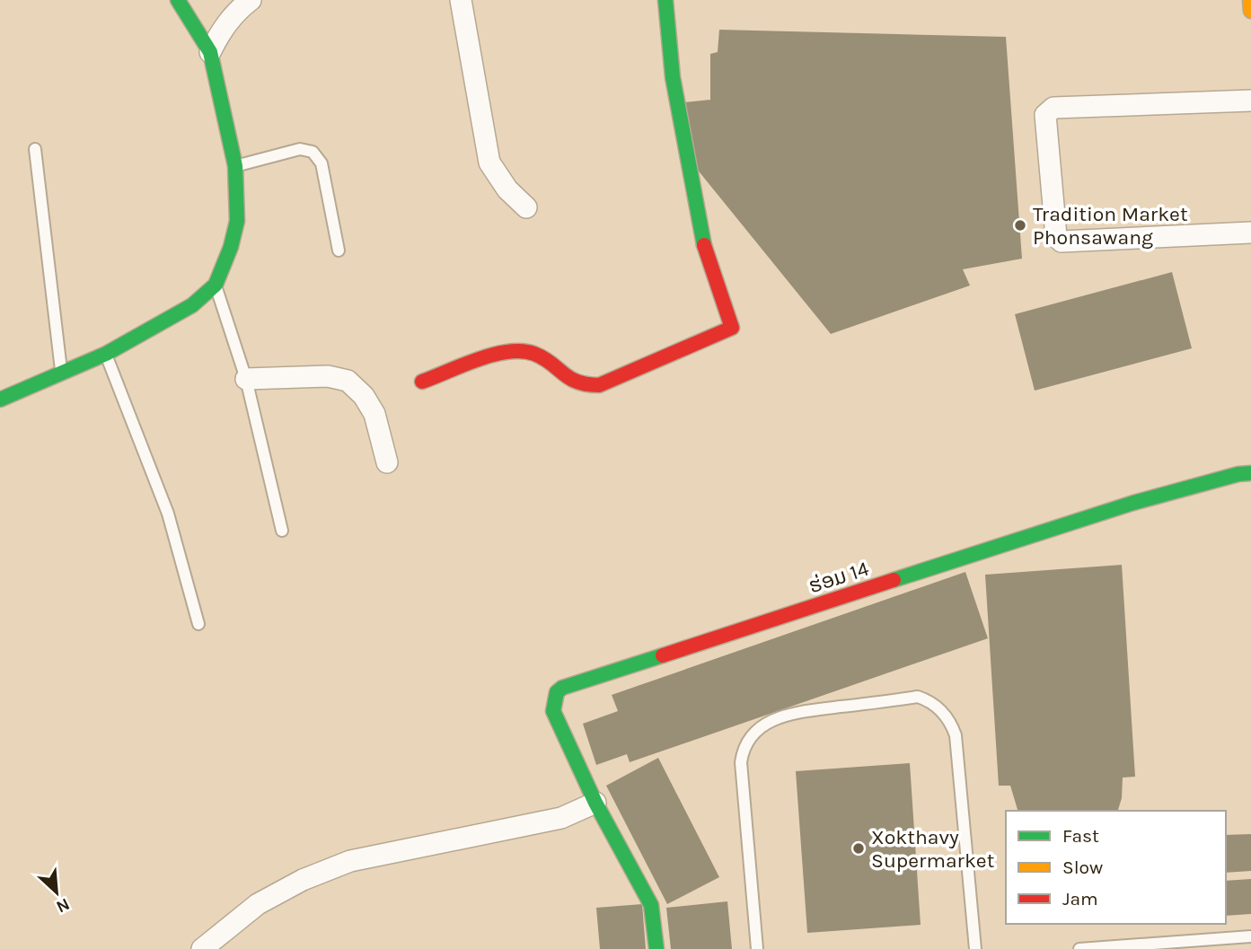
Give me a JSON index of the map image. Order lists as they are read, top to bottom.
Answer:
{
  "streets": {
    "street": ["ຮ່ອມ 14"]
  },
  "places": ["Tradition Market Phonsawang", "Xokthavy Supermarket"],
  "legend": ["Fast", "Slow", "Jam"],
  "north": "bottom right"
}
